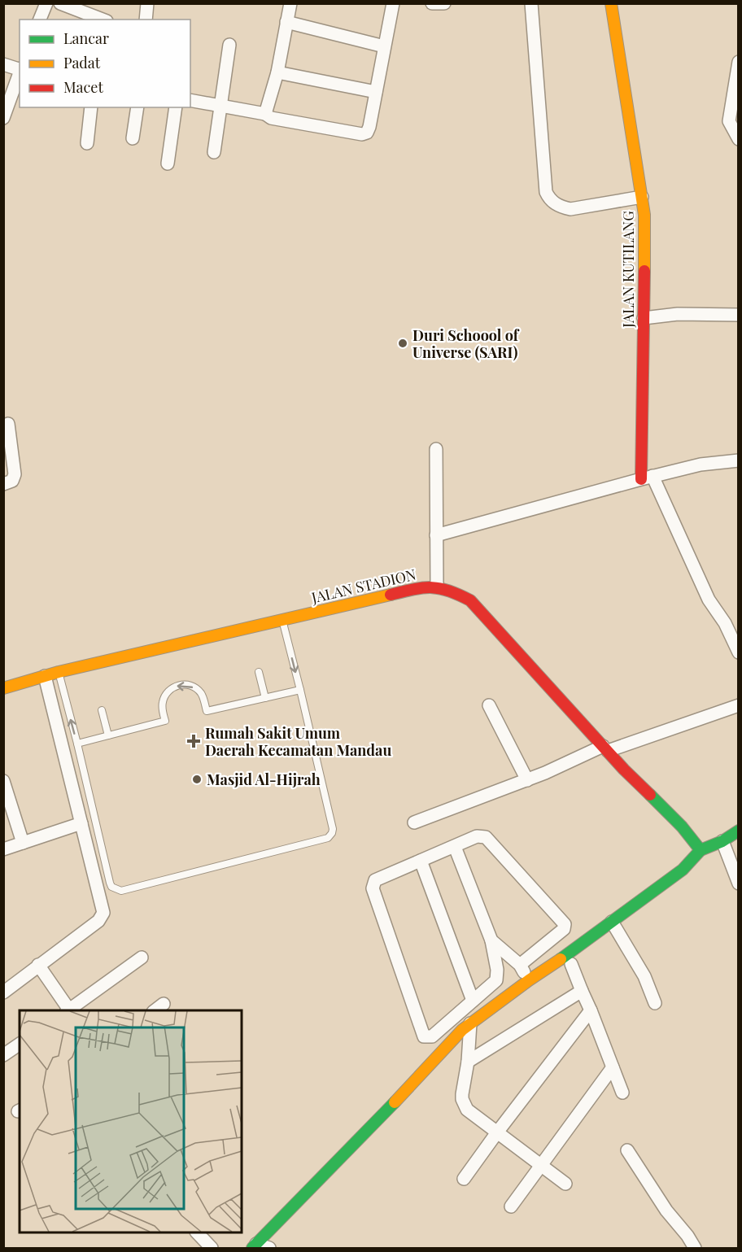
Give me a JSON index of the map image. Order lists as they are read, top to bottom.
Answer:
{
  "streets": {
    "street": ["JALAN KUTILANG", "JALAN STADION"]
  },
  "places": {
    "other": ["Duri Schoool of Universe (SARI)", "Masjid Al-Hijrah"],
    "health": ["Rumah Sakit Umum Daerah Kecamatan Mandau"]
  },
  "legend": ["Lancar", "Padat", "Macet"]
}
